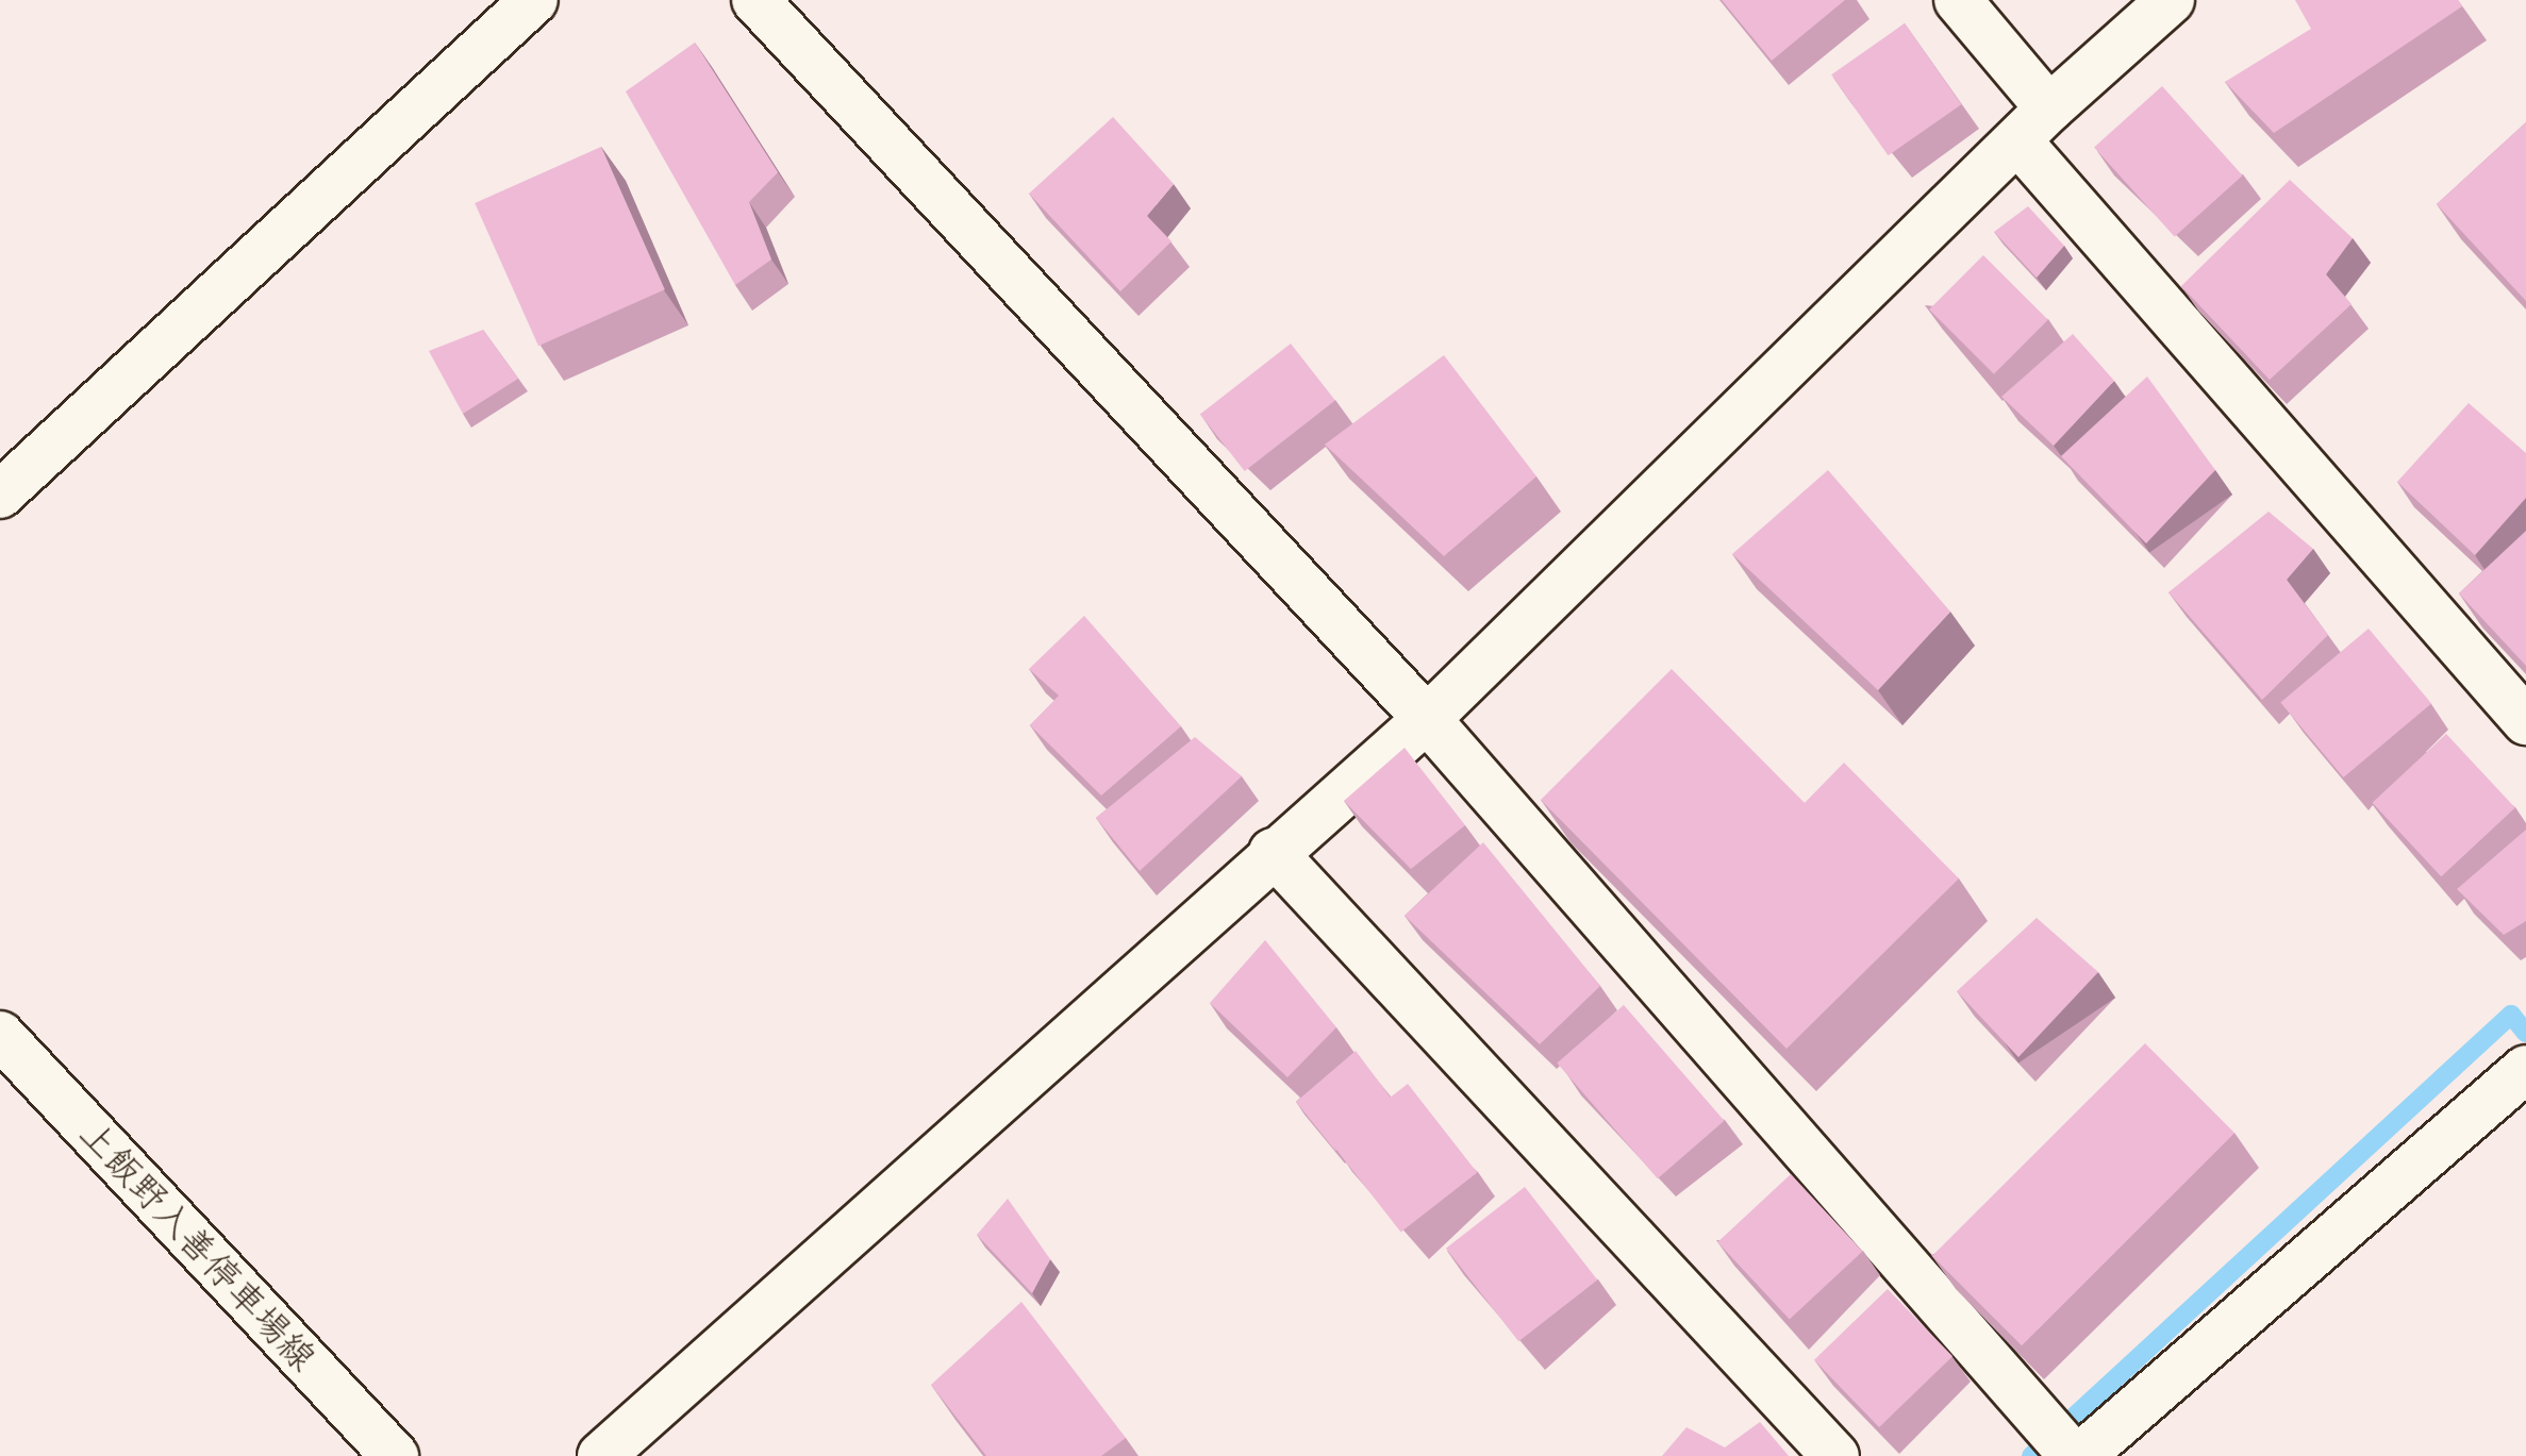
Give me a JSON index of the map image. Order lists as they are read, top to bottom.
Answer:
{
  "streets": {
    "street": ["上飯野入善停車場線"]
  }
}
